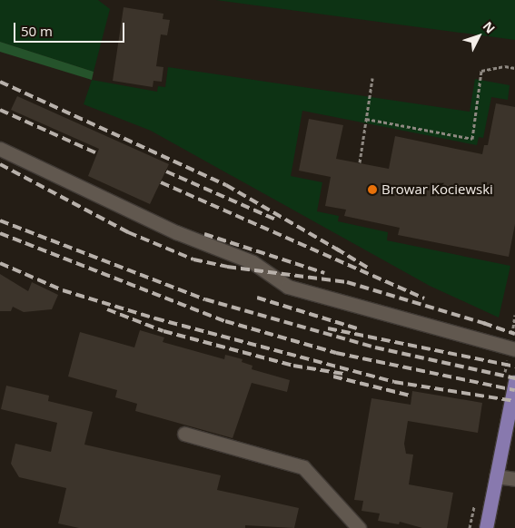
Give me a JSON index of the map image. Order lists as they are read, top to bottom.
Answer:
{
  "places": ["Browar Kociewski"],
  "scale_bar": "50 m",
  "north": "top right"
}
